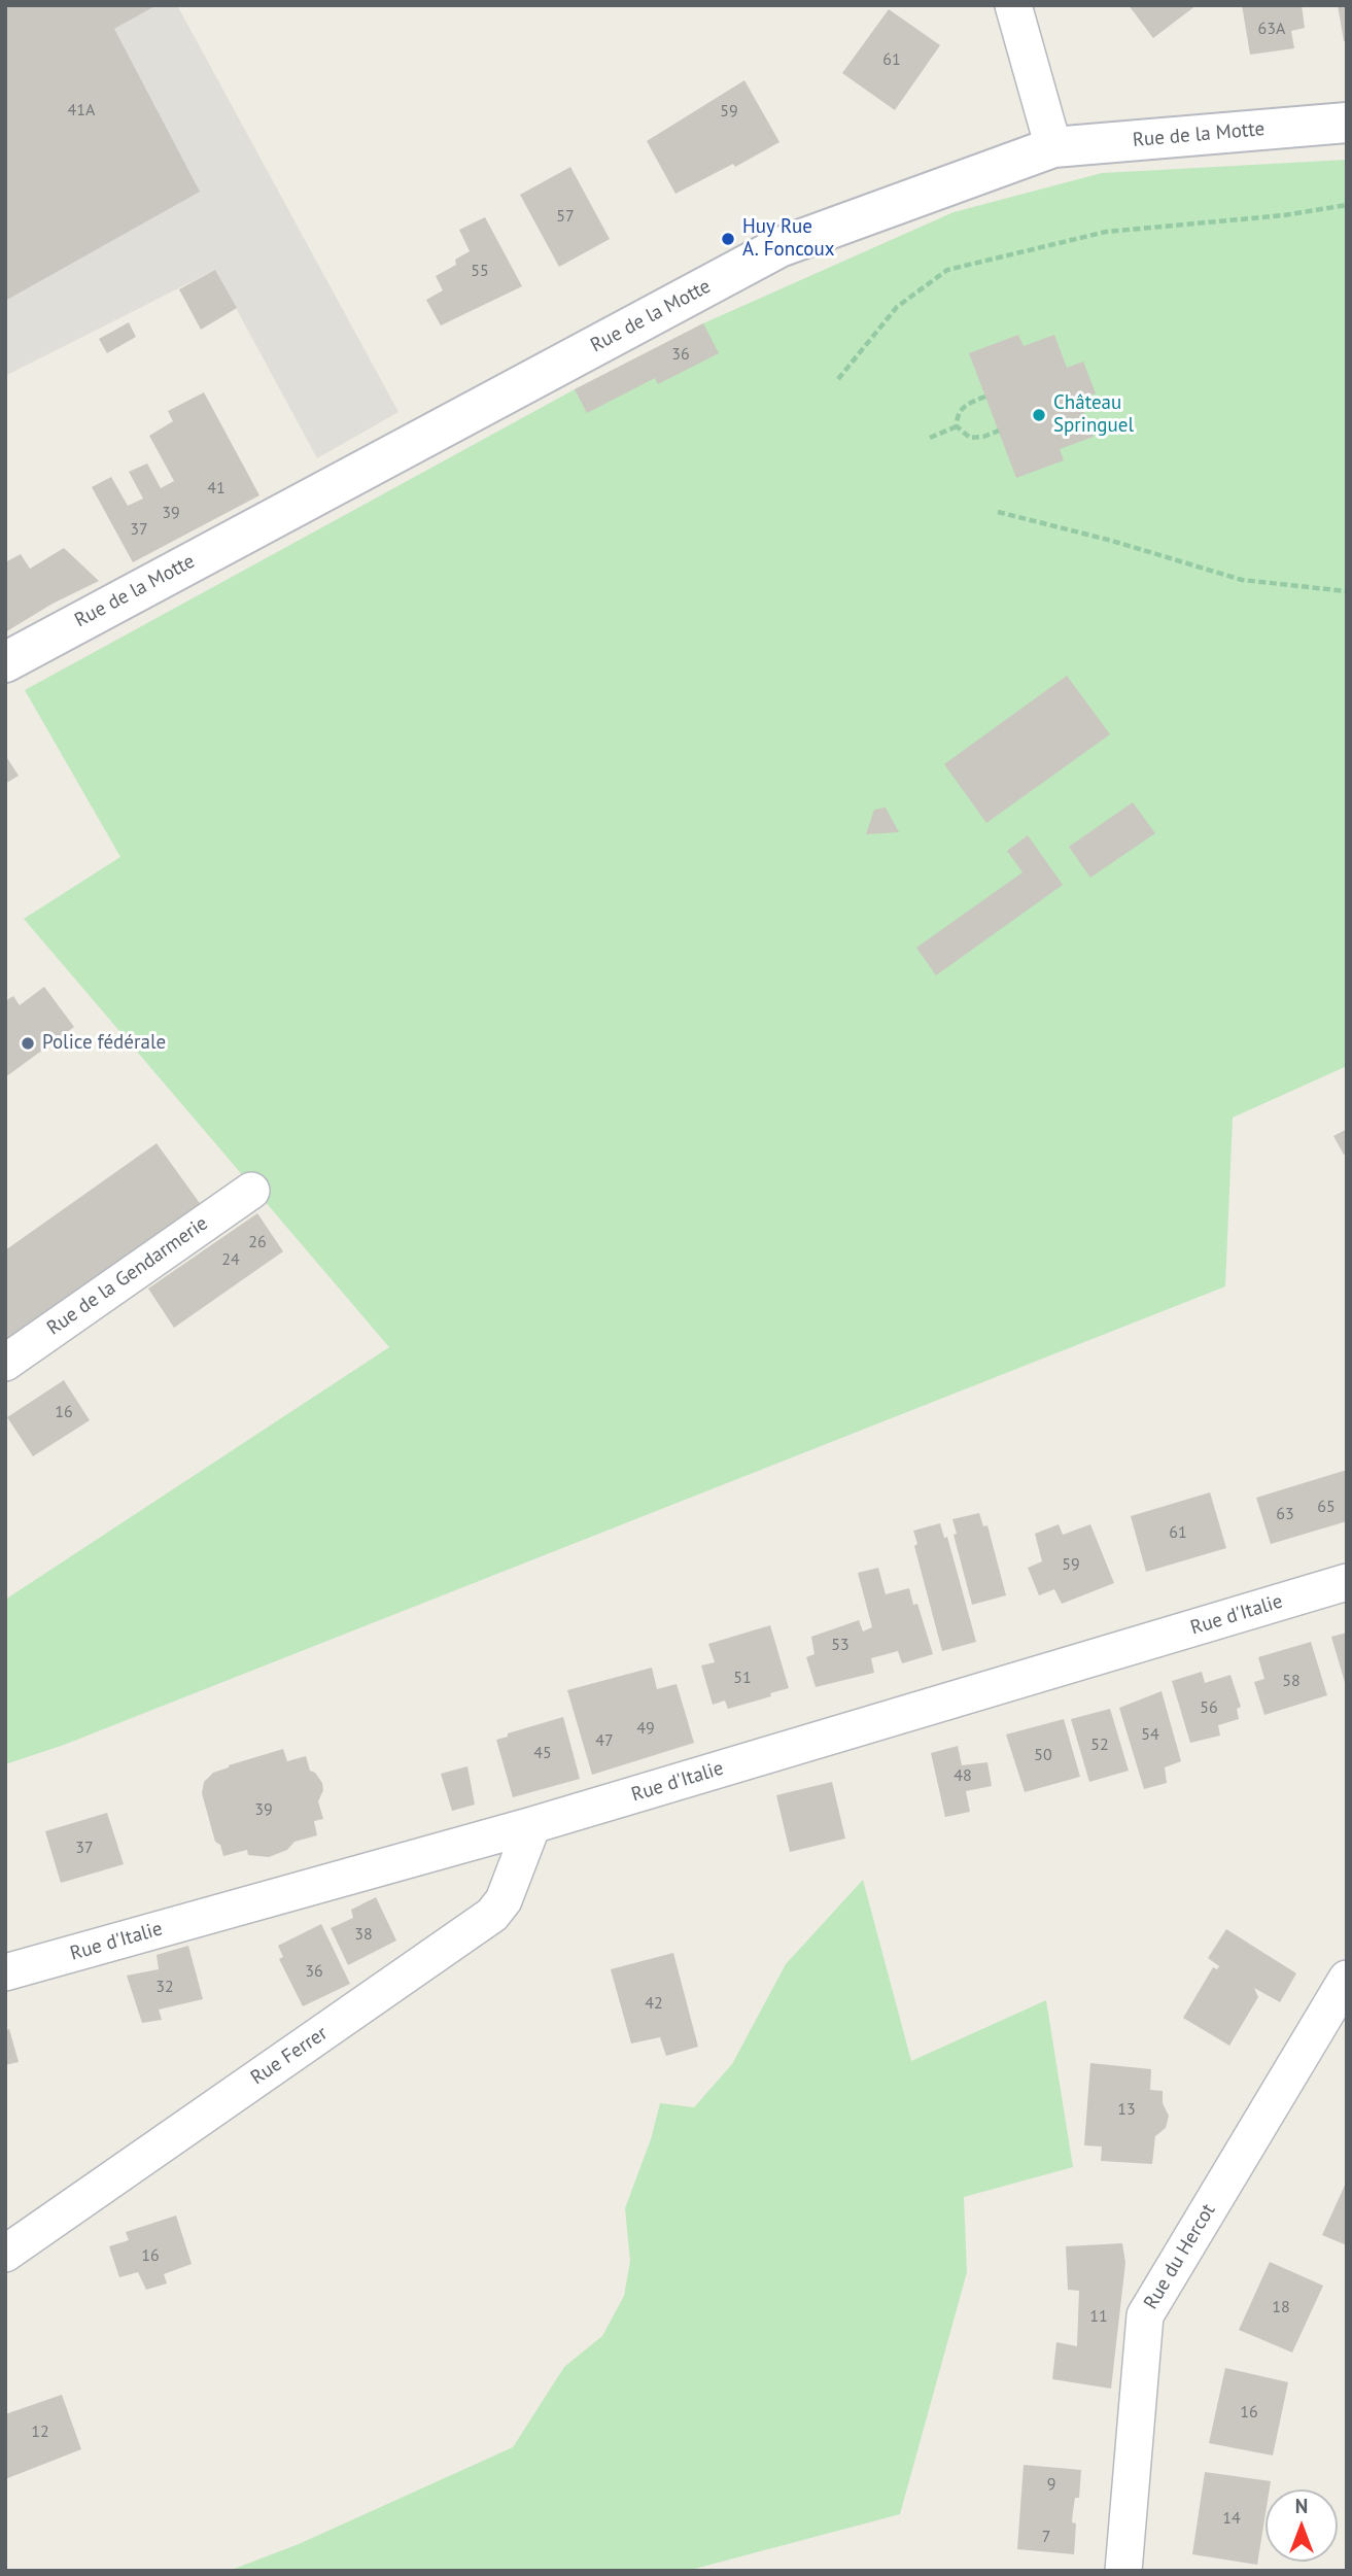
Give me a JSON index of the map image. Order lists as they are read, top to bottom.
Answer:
{
  "streets": {
    "street": [
      "Rue de la Motte",
      "Rue de la Gendarmerie",
      "Rue d'Italie",
      "Rue Ferrer",
      "Rue du Hercot"
    ]
  },
  "crossings": [
    ["Rue d'Italie", "Rue Ferrer"]
  ],
  "places": ["Huy Rue A. Foncoux", "Château Springuel", "Police fédérale"],
  "house_numbers": [
    "63A",
    "61",
    "41A",
    "59",
    "57",
    "55",
    "36",
    "41",
    "39",
    "37",
    "26",
    "24",
    "16",
    "65",
    "63",
    "61",
    "59",
    "53",
    "51",
    "58",
    "56",
    "49",
    "54",
    "47",
    "52",
    "45",
    "50",
    "48",
    "39",
    "37",
    "38",
    "36",
    "32",
    "42",
    "13",
    "16",
    "18",
    "11",
    "16",
    "12",
    "9",
    "14",
    "7"
  ],
  "north": "top"
}
